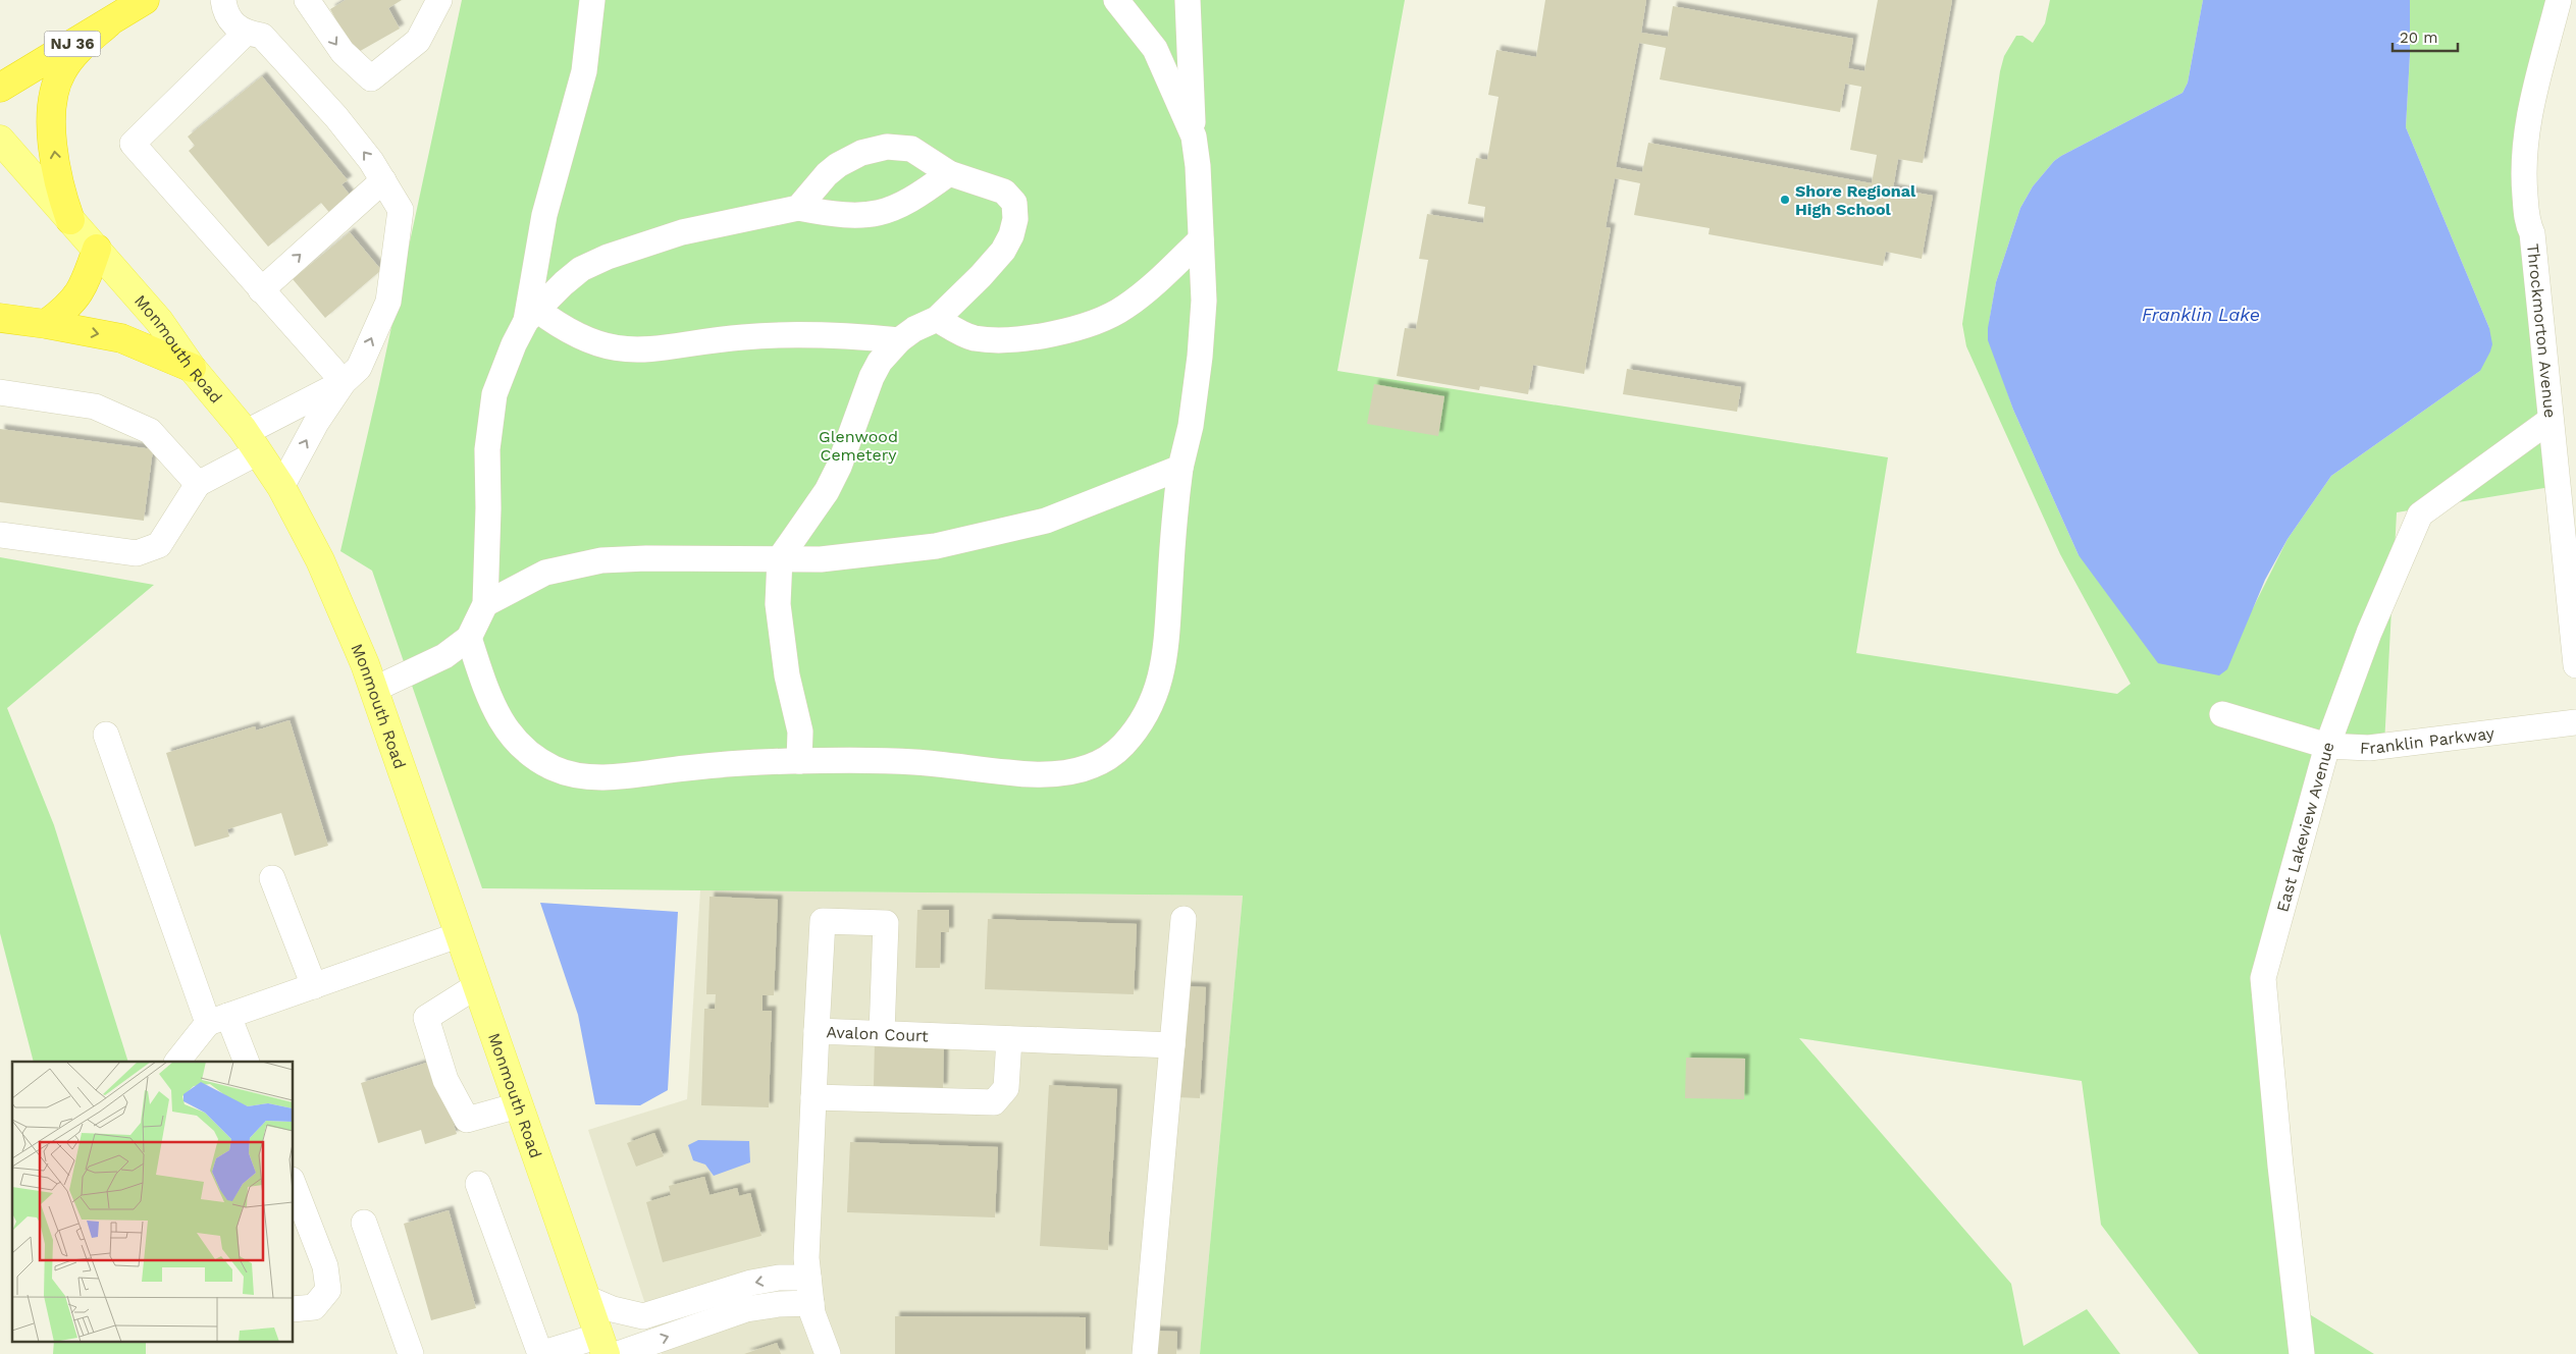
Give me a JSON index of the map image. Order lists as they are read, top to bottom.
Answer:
{
  "streets": {
    "highway": ["NJ 36"],
    "main road": ["Monmouth Road"],
    "street": [
      "Throckmorton Avenue",
      "Franklin Parkway",
      "East Lakeview Avenue",
      "Avalon Court"
    ]
  },
  "crossings": [
    ["Throckmorton Avenue", "East Lakeview Avenue"],
    ["Franklin Parkway", "East Lakeview Avenue"]
  ],
  "water": ["Franklin Lake"],
  "parks": ["Glenwood Cemetery"],
  "places": ["Shore Regional High School"],
  "scale_bar": "20 m"
}
